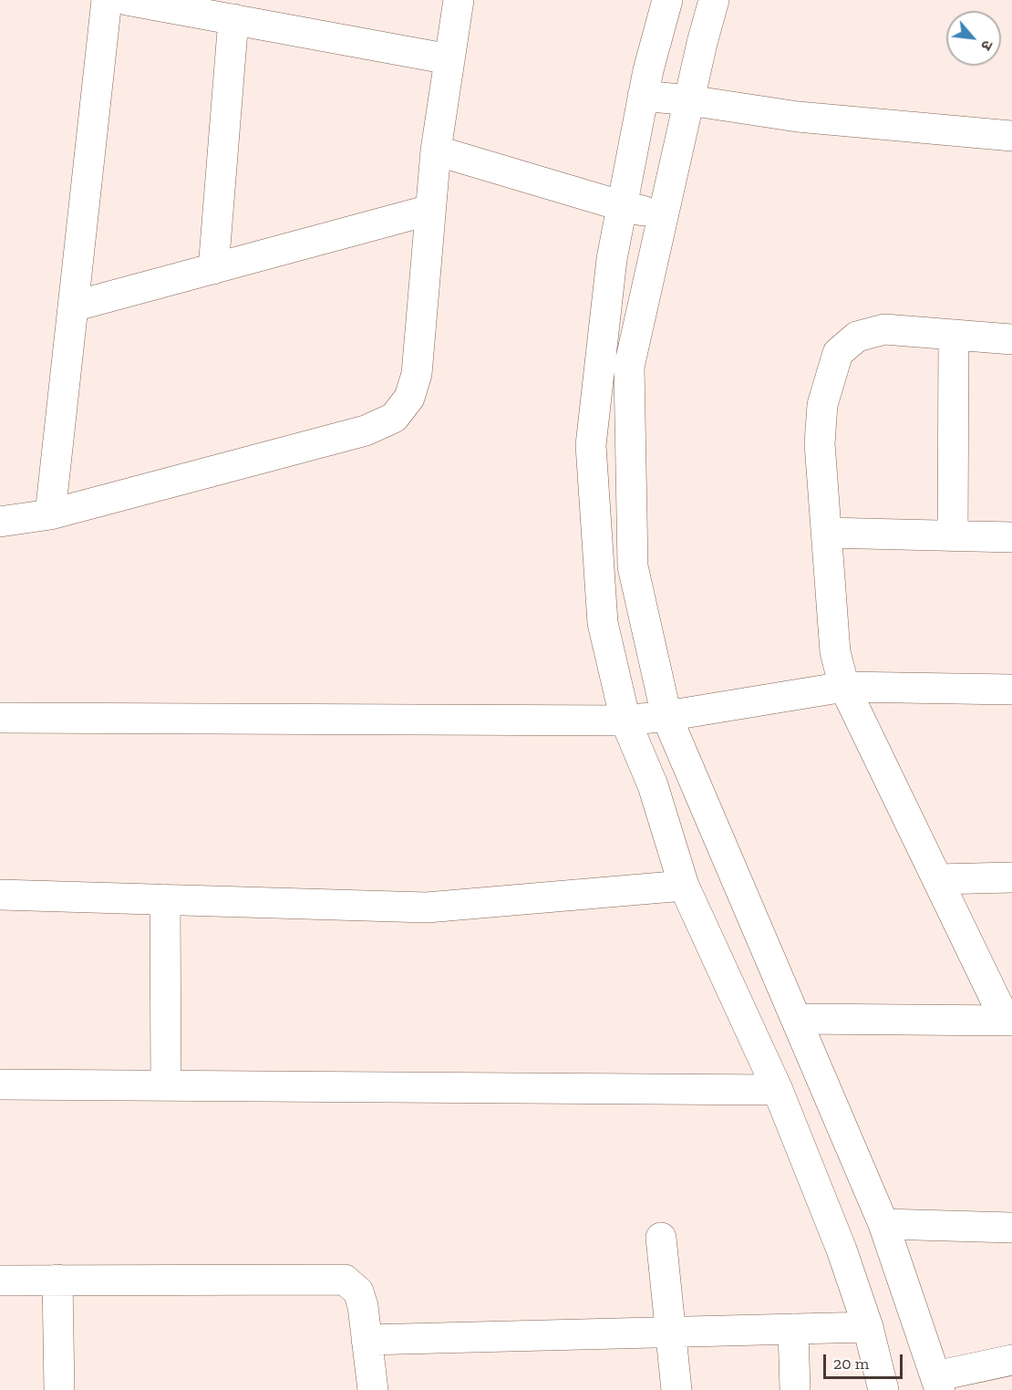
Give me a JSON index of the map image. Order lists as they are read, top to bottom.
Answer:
{
  "scale_bar": "20 m",
  "north": "bottom right"
}
